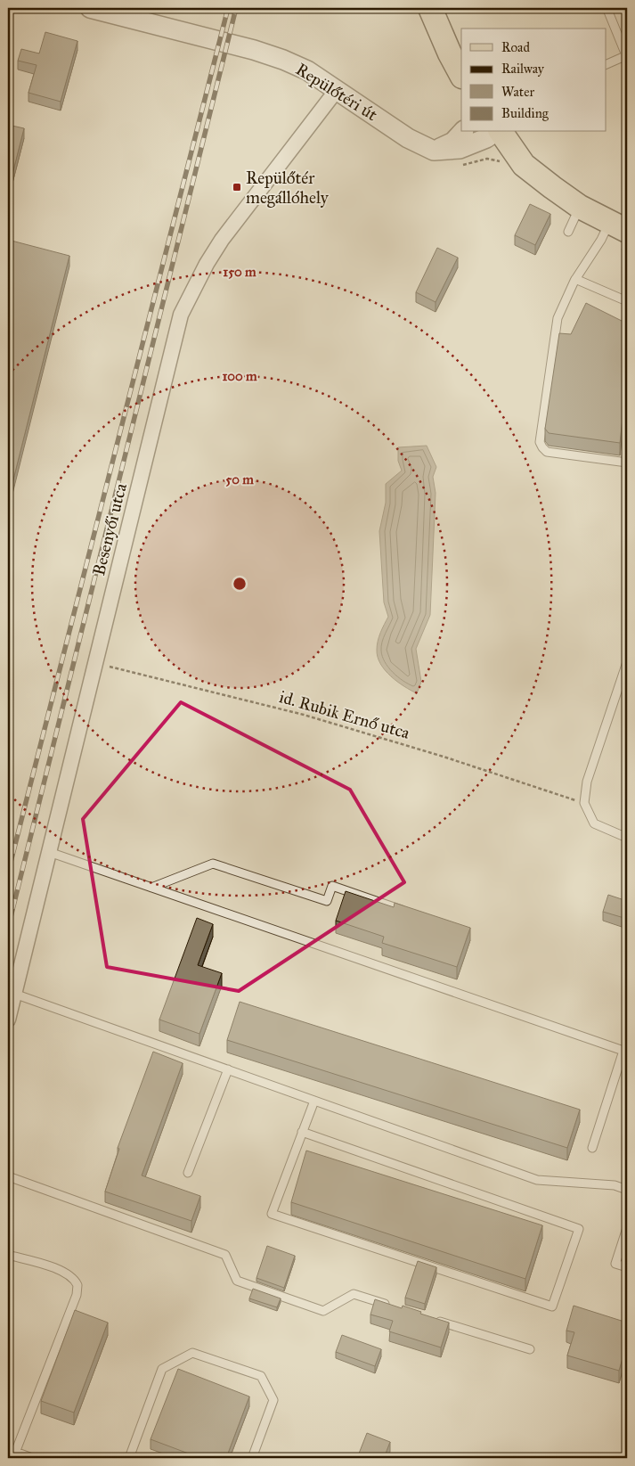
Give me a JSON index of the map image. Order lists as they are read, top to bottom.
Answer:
{
  "streets": {
    "street": ["Repülőtéri út", "Besenyői utca"],
    "path": ["id. Rubik Ernő utca"]
  },
  "crossings": [
    ["Repülőtéri út", "Besenyői utca"],
    ["Besenyői utca", "id. Rubik Ernő utca"]
  ],
  "places": {
    "transit": ["Repülőtér megállóhely"]
  },
  "legend": [
    "Road",
    "Railway",
    "Water",
    "Building"
  ],
  "rings": ["150 m", "100 m", "50 m"]
}
